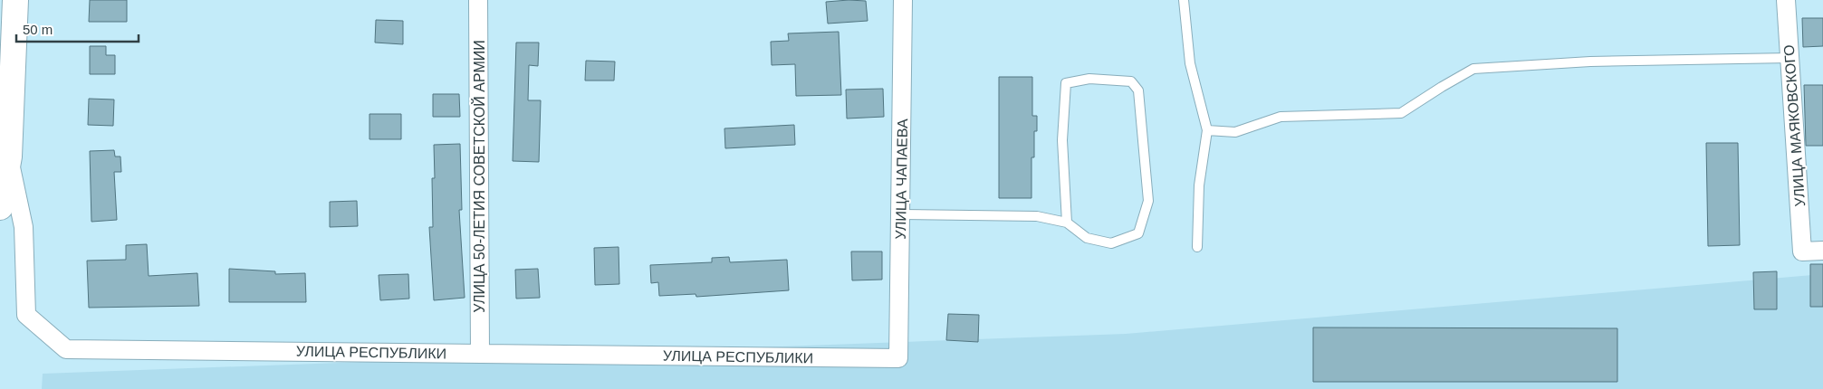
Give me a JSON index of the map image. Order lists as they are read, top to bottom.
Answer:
{
  "streets": {
    "street": [
      "УЛИЦА МАЯКОВСКОГО",
      "УЛИЦА 50-ЛЕТИЯ СОВЕТСКОЙ АРМИИ",
      "УЛИЦА ЧАПАЕВА",
      "УЛИЦА РЕСПУБЛИКИ"
    ]
  },
  "crossings": [
    ["УЛИЦА 50-ЛЕТИЯ СОВЕТСКОЙ АРМИИ", "УЛИЦА РЕСПУБЛИКИ"],
    ["УЛИЦА ЧАПАЕВА", "УЛИЦА РЕСПУБЛИКИ"]
  ],
  "scale_bar": "50 m"
}
